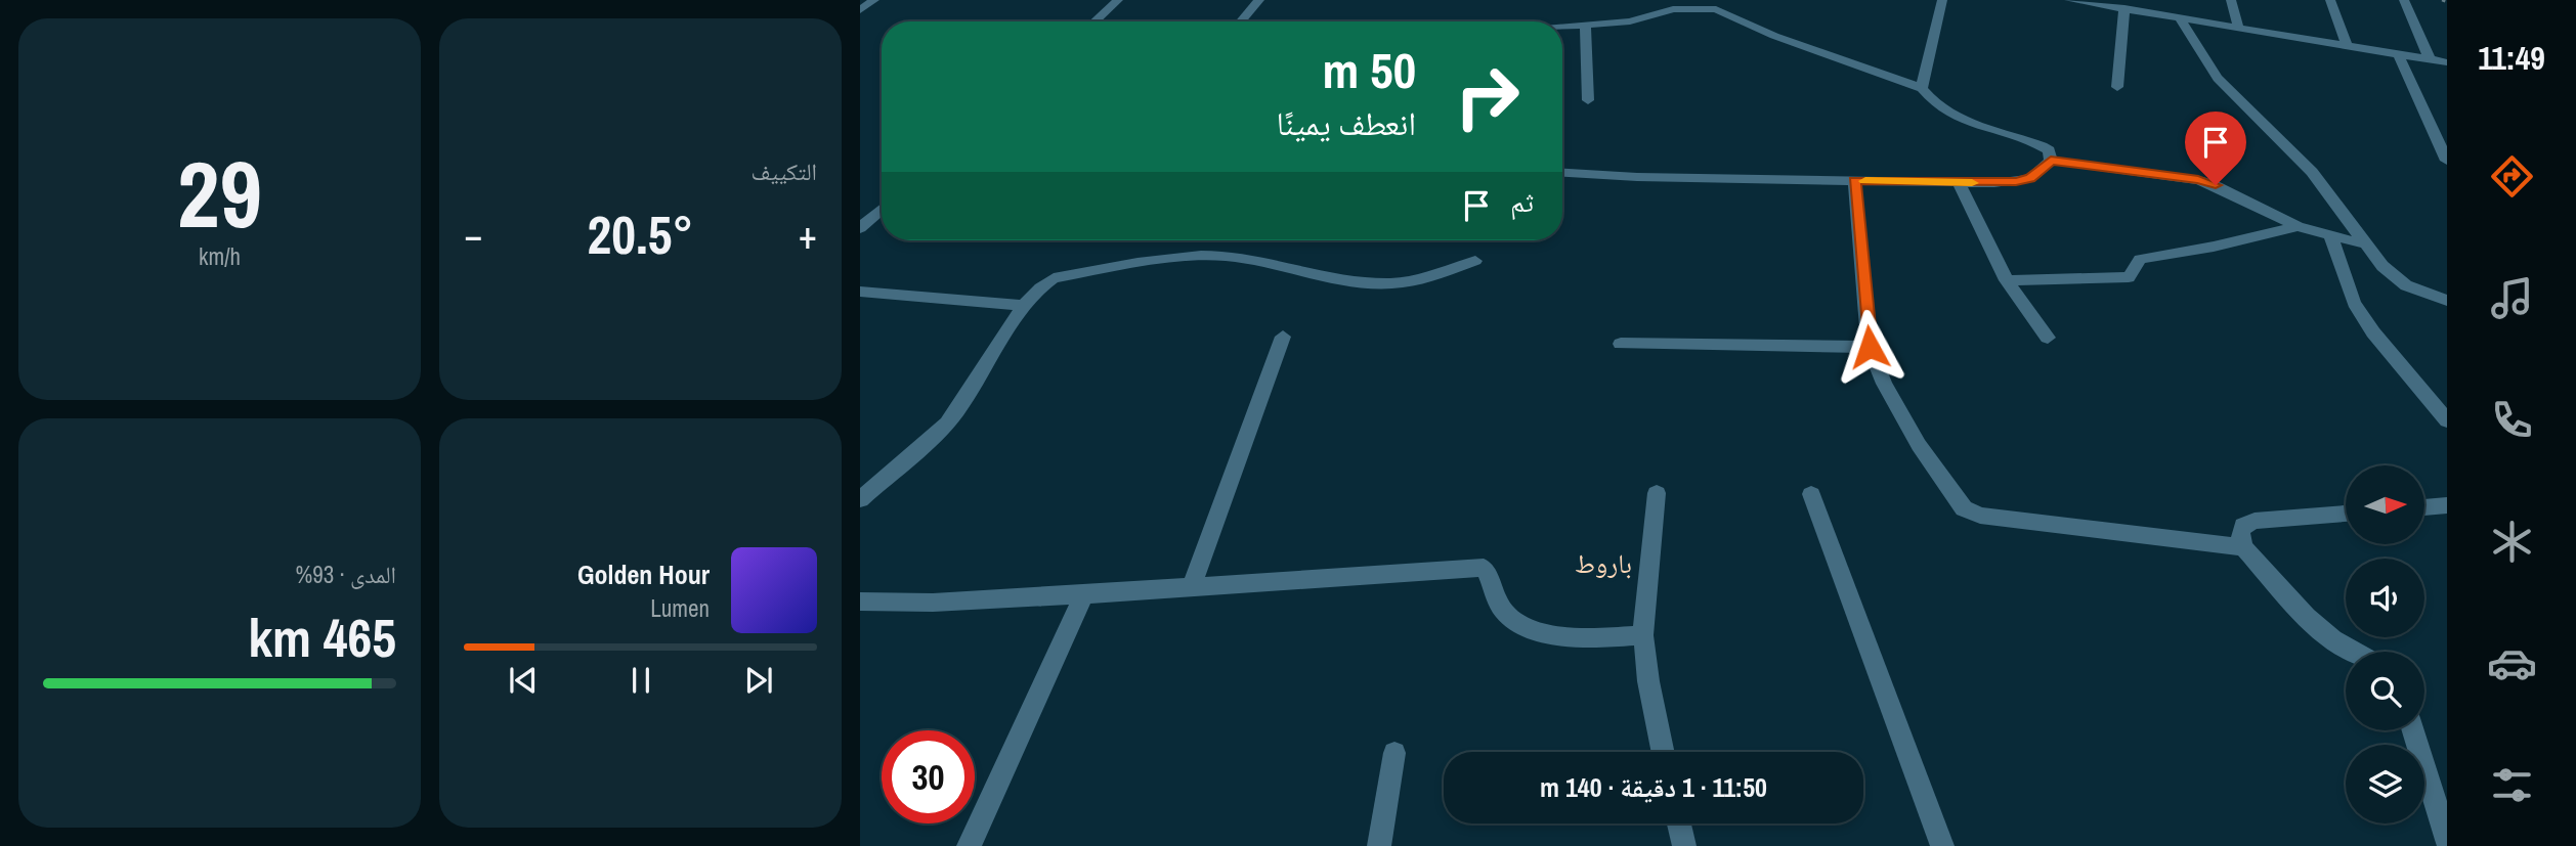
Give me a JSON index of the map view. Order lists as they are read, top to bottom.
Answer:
{
  "districts": ["باروط"],
  "north": "right",
  "page": {
    "tabs": "11:49",
    "tile": [
      "التكييف",
      ["29", "km/h"],
      ["المدى · 93%", "465 km"]
    ],
    "turn": ["50 m", "انعطف يمينًا"],
    "then": "ثم",
    "heat": ["−", "20.5°", "+"],
    "song": ["Golden Hour", "Lumen"],
    "limit": "30",
    "trip": "11:50 · 1 دقيقة · 140 m"
  }
}
